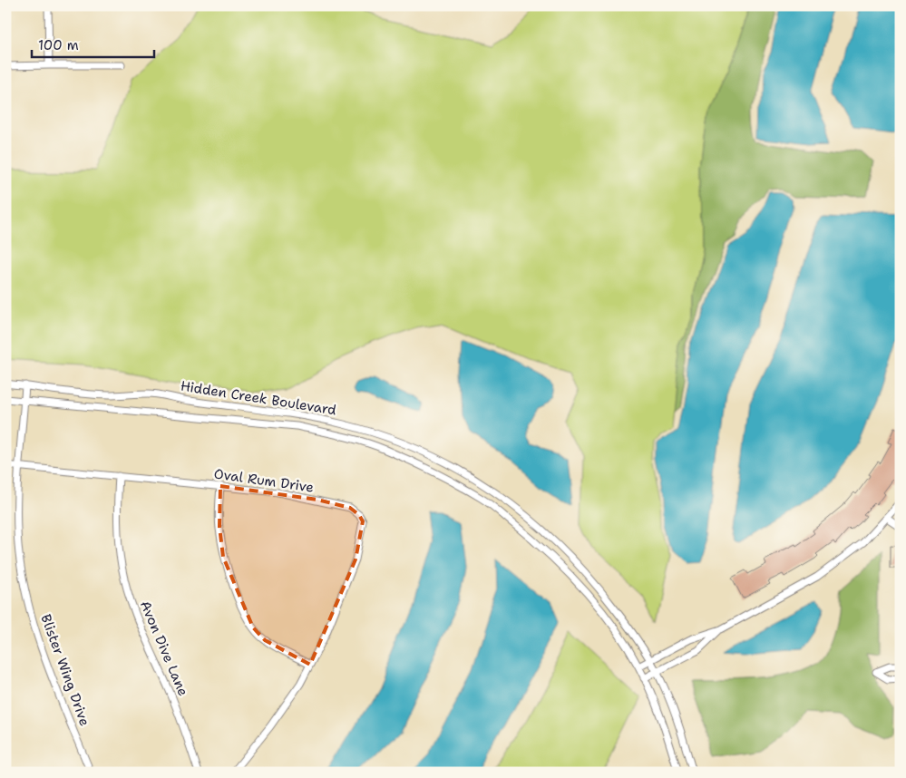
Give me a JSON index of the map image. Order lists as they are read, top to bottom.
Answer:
{
  "streets": {
    "street": [
      "Hidden Creek Boulevard",
      "Oval Rum Drive",
      "Avon Dive Lane",
      "Blister Wing Drive"
    ]
  },
  "crossings": [
    ["Hidden Creek Boulevard", "Blister Wing Drive"],
    ["Oval Rum Drive", "Avon Dive Lane"],
    ["Oval Rum Drive", "Blister Wing Drive"]
  ],
  "scale_bar": "100 m"
}
